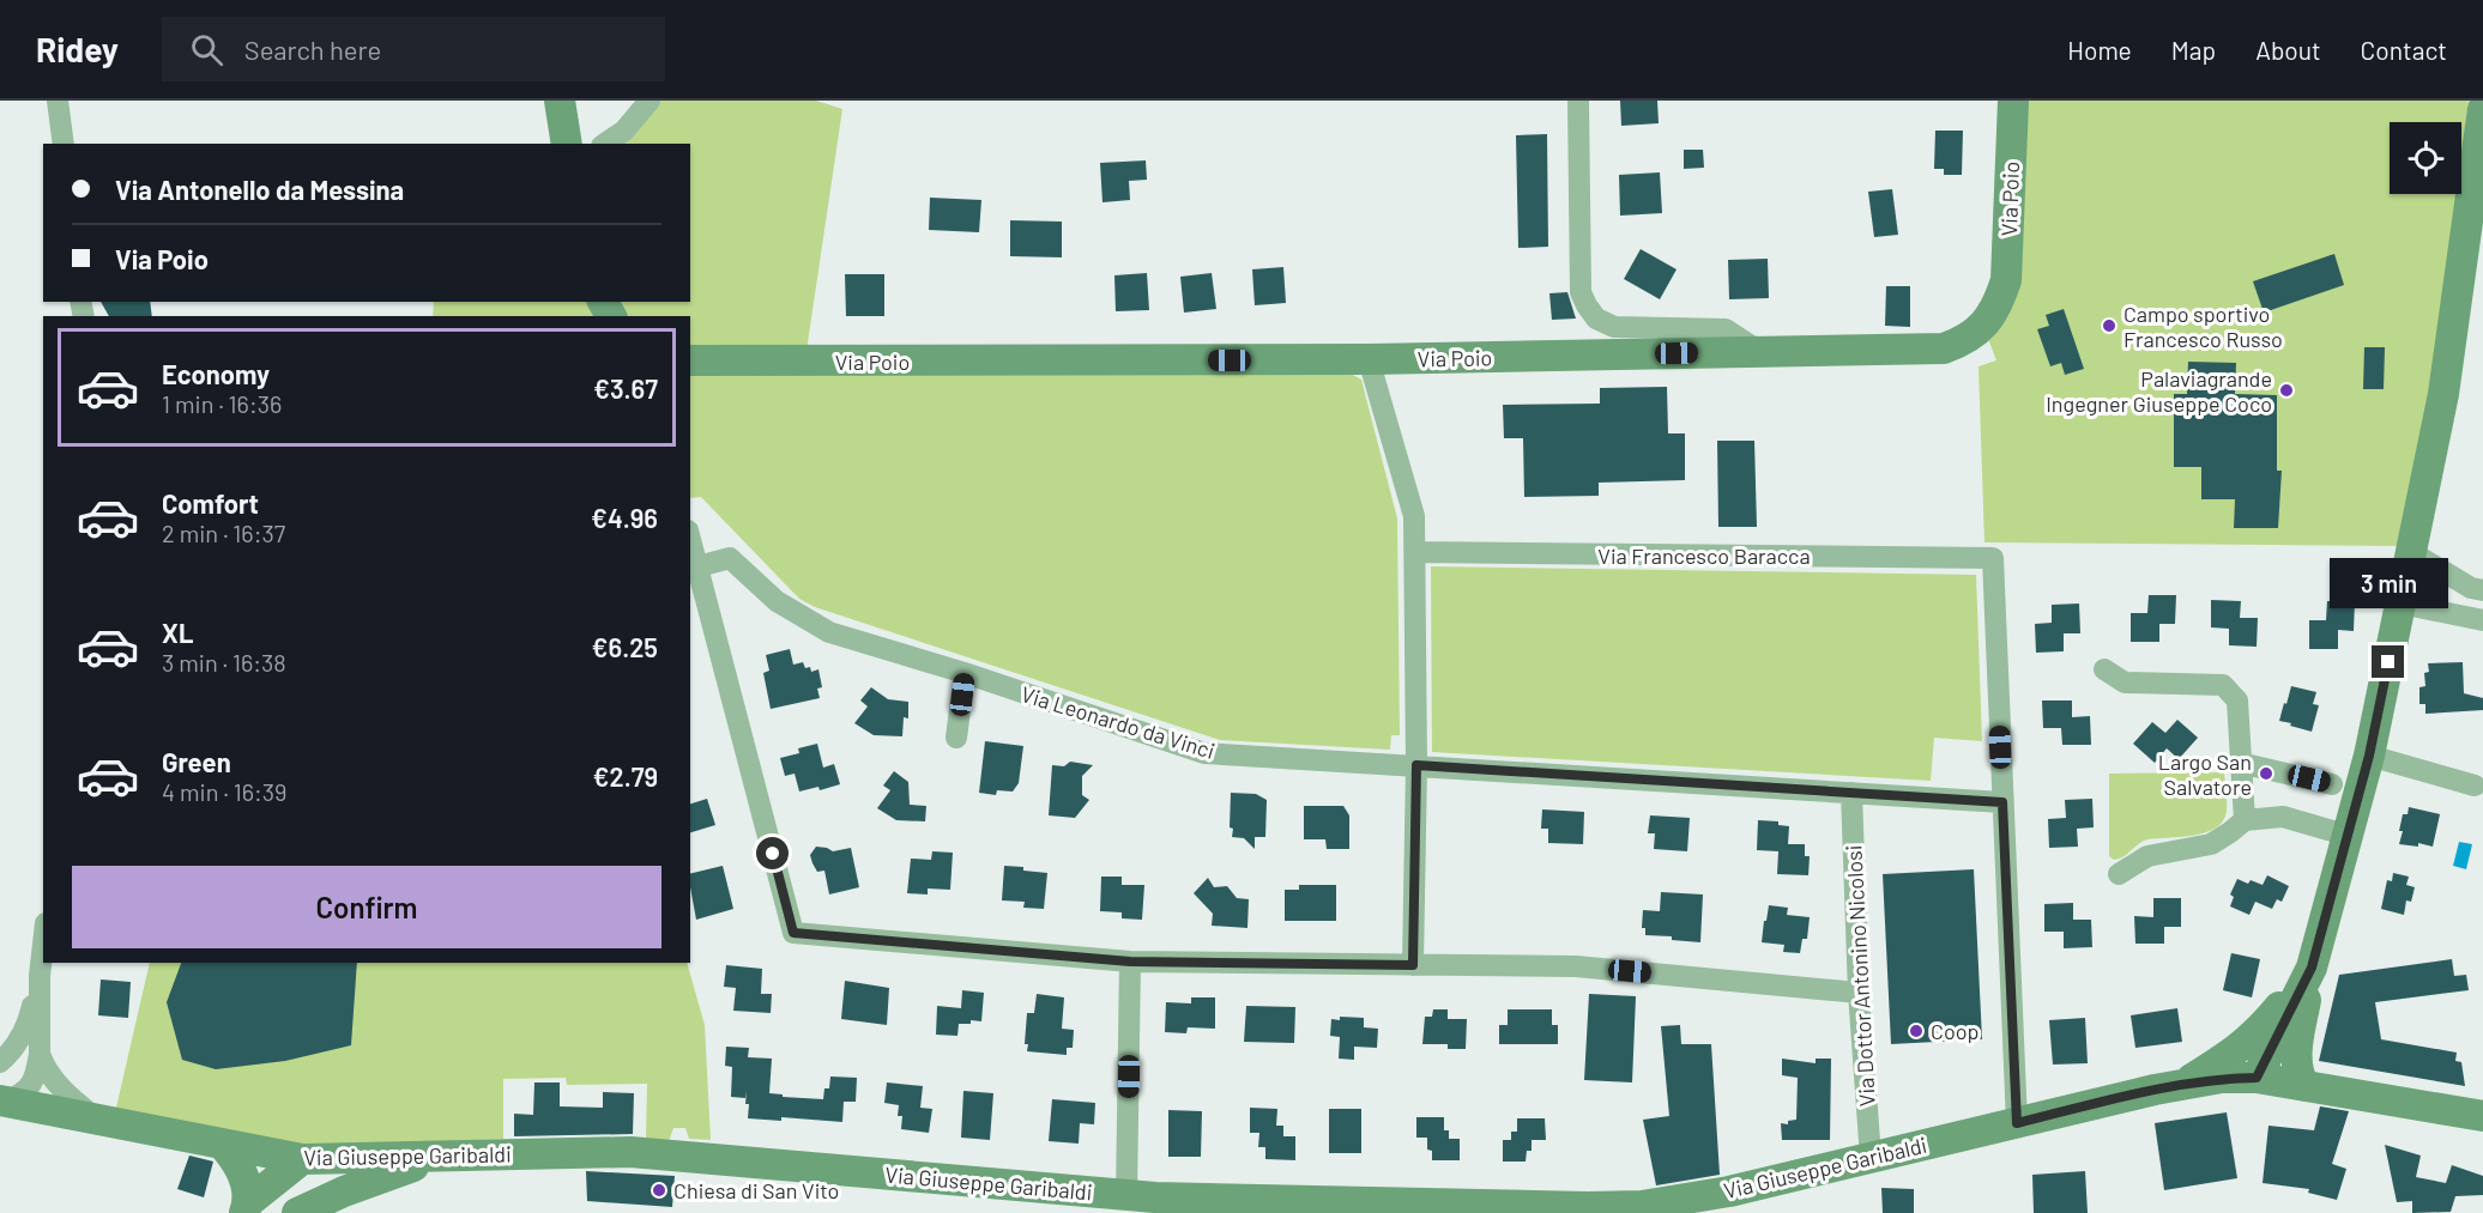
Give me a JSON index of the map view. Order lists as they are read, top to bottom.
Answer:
{
  "streets": {
    "street": [
      "Via Poio",
      "Via Francesco Baracca",
      "Via Leonardo da Vinci",
      "Via Dottor Antonino Nicolosi",
      "Via Giuseppe Garibaldi"
    ]
  },
  "crossings": [
    ["Via Francesco Baracca", "Via Leonardo da Vinci"],
    ["Via Leonardo da Vinci", "Via Dottor Antonino Nicolosi"],
    ["Via Dottor Antonino Nicolosi", "Via Giuseppe Garibaldi"]
  ],
  "places": [
    "Campo sportivo Francesco Russo",
    "Palaviagrande Ingegner Giuseppe Coco",
    "Largo San Salvatore",
    "Coop",
    "Chiesa di San Vito"
  ],
  "page": {
    "header": "Ridey",
    "search": "Search here",
    "nav": [
      "Home",
      "Map",
      "About",
      "Contact"
    ],
    "banner": ["Via Antonello da Messina", "Via Poio"],
    "list": [
      {
        "name": "Economy",
        "note": "1 min · 16:36",
        "value": "€3.67"
      },
      {
        "name": "Comfort",
        "note": "2 min · 16:37",
        "value": "€4.96"
      },
      {
        "name": "XL",
        "note": "3 min · 16:38",
        "value": "€6.25"
      },
      {
        "name": "Green",
        "note": "4 min · 16:39",
        "value": "€2.79"
      }
    ],
    "bubble": "3 min",
    "buttons": "Confirm"
  }
}
